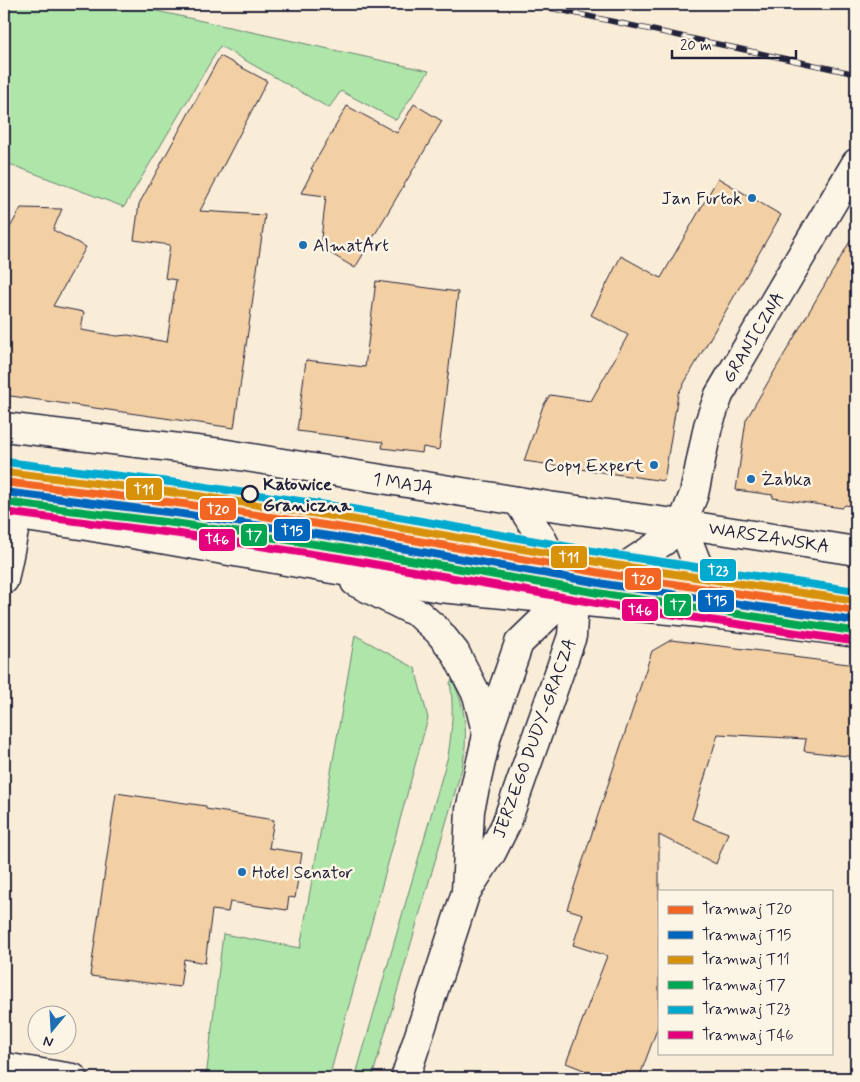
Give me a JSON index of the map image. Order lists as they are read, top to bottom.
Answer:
{
  "streets": {
    "street": [
      "GRANICZNA",
      "1 MAJA",
      "WARSZAWSKA",
      "JERZEGO DUDY-GRACZA"
    ]
  },
  "crossings": [
    ["GRANICZNA", "1 MAJA"],
    ["GRANICZNA", "WARSZAWSKA"],
    ["1 MAJA", "WARSZAWSKA"]
  ],
  "places": [
    "Jan Furtok",
    "AlmatArt",
    "Copy Expert",
    "Żabka",
    "Katowice Graniczna",
    "Hotel Senator"
  ],
  "lines": [
    "tram line T23",
    "tram line T11",
    "tram line T20",
    "tram line T15",
    "tram line T7",
    "tram line T46"
  ],
  "legend": [
    "Tramwaj T20",
    "Tramwaj T15",
    "Tramwaj T11",
    "Tramwaj T7",
    "Tramwaj T23",
    "Tramwaj T46"
  ],
  "scale_bar": "20 m",
  "north": "bottom"
}
